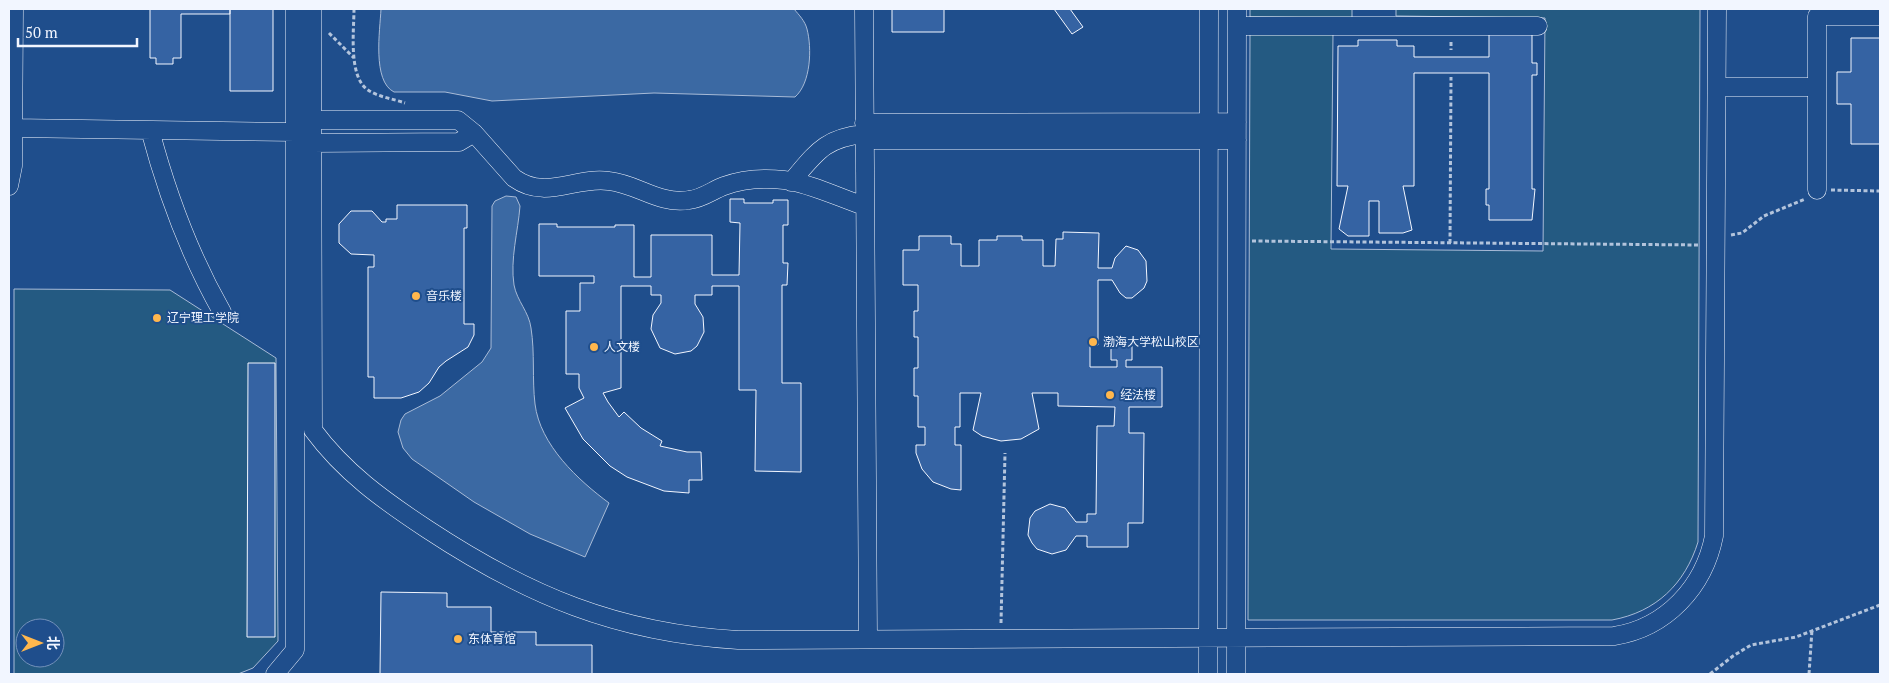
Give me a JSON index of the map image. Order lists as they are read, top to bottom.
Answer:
{
  "places": [
    "音乐楼",
    "辽宁理工学院",
    "渤海大学松山校区",
    "人文楼",
    "经法楼",
    "东体育馆"
  ],
  "scale_bar": "50 m",
  "north": "right"
}
